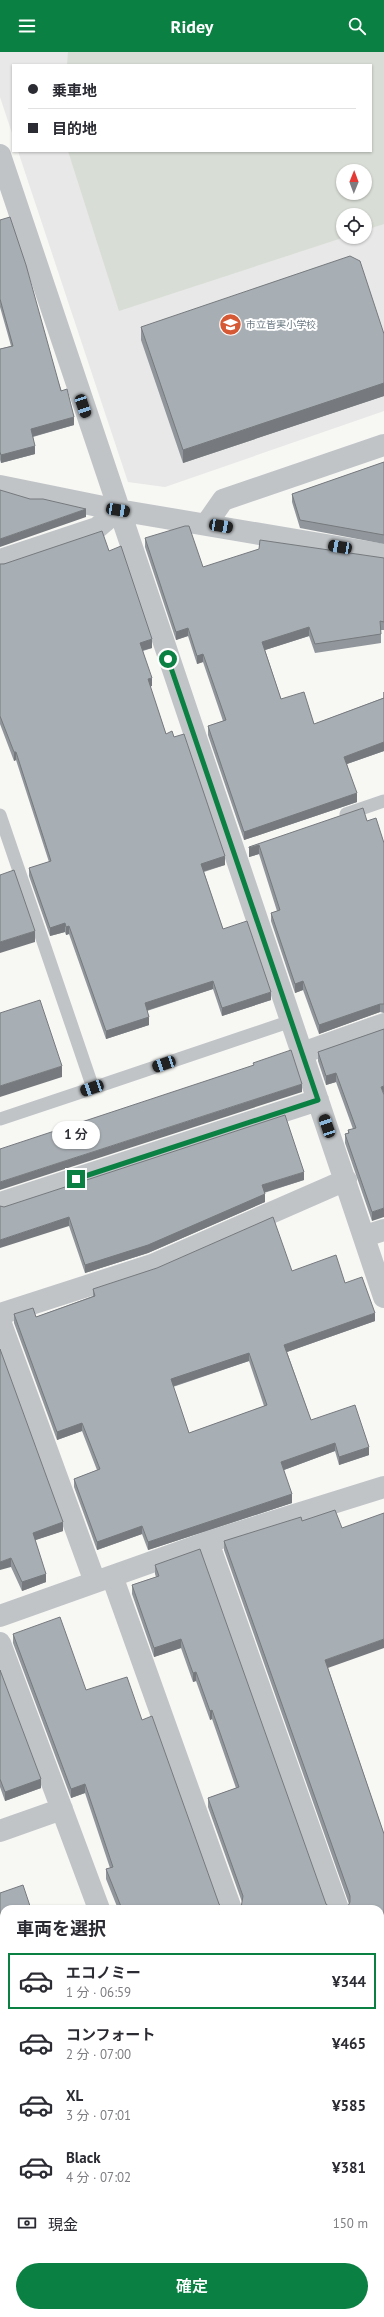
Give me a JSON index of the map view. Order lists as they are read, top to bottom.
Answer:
{
  "places": {
    "school or university": ["市立皆実小学校"]
  },
  "north": "top",
  "page": {
    "header": "Ridey",
    "banner": ["乗車地", "目的地"],
    "bubble": "1 分",
    "heading": "車両を選択",
    "list": [
      {
        "name": "エコノミー",
        "note": "1 分 · 06:59",
        "value": "¥344"
      },
      {
        "name": "コンフォート",
        "note": "2 分 · 07:00",
        "value": "¥465"
      },
      {
        "name": "XL",
        "note": "3 分 · 07:01",
        "value": "¥585"
      },
      {
        "name": "Black",
        "note": "4 分 · 07:02",
        "value": "¥381"
      }
    ],
    "pay": ["現金", "150 m"],
    "buttons": "確定"
  }
}
